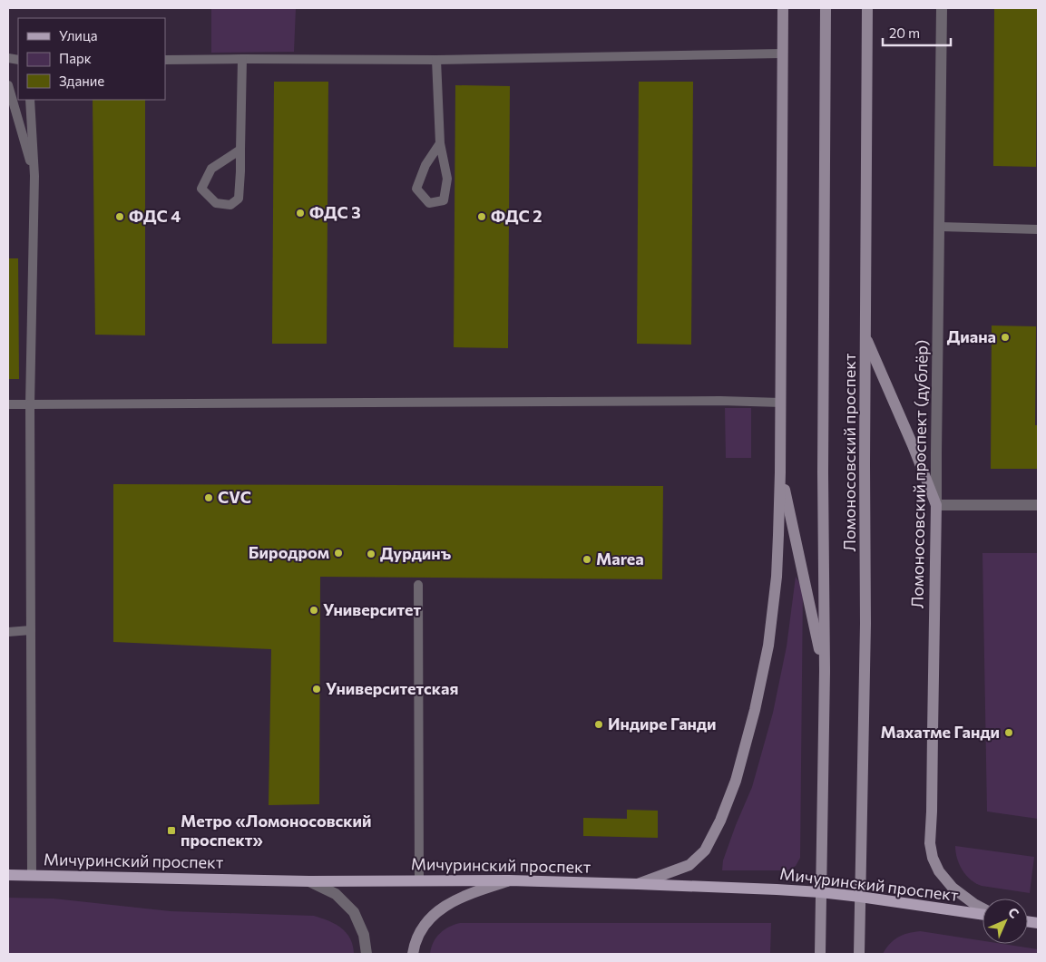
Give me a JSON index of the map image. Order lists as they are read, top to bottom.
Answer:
{
  "streets": {
    "main road": ["Ломоносовский проспект", "Ломоносовский проспект (дублёр)", "Мичуринский проспект"]
  },
  "crossings": [
    ["Ломоносовский проспект", "Мичуринский проспект"]
  ],
  "places": {
    "other": [
      "ФДС 3",
      "ФДС 4",
      "ФДС 2",
      "Диана",
      "CVC",
      "Биродром",
      "Дурдинъ",
      "Marea",
      "Университет",
      "Университетская",
      "Индире Ганди",
      "Махатме Ганди"
    ],
    "transit": ["Метро «Ломоносовский проспект»"]
  },
  "legend": ["Улица", "Парк", "Здание"],
  "scale_bar": "20 m",
  "north": "top right"
}
